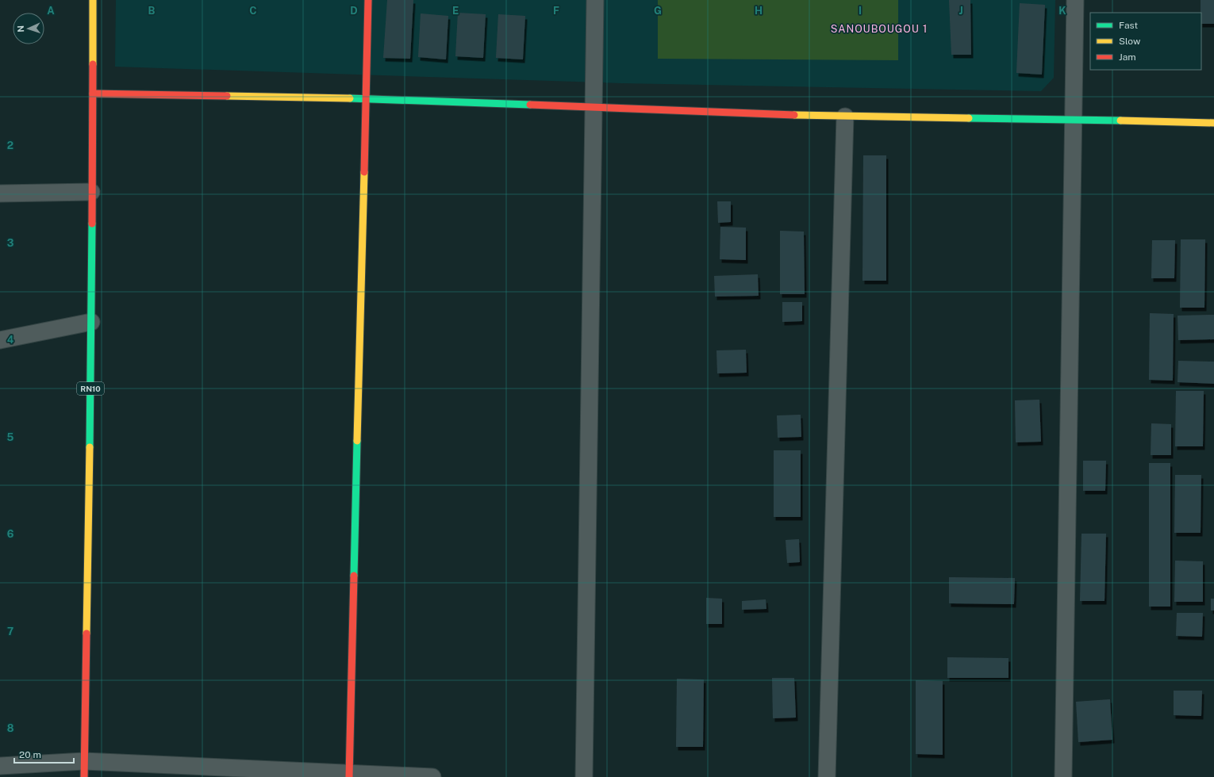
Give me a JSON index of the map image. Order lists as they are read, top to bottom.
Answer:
{
  "streets": {
    "main road": ["RN10"]
  },
  "districts": ["SANOUBOUGOU 1"],
  "legend": ["Fast", "Slow", "Jam"],
  "scale_bar": "20 m",
  "north": "left",
  "grid": {
    "columns": [
      "A",
      "B",
      "C",
      "D",
      "E",
      "F",
      "G",
      "H",
      "I",
      "J",
      "K"
    ],
    "rows": [
      "2",
      "3",
      "4",
      "5",
      "6",
      "7",
      "8"
    ]
  }
}
